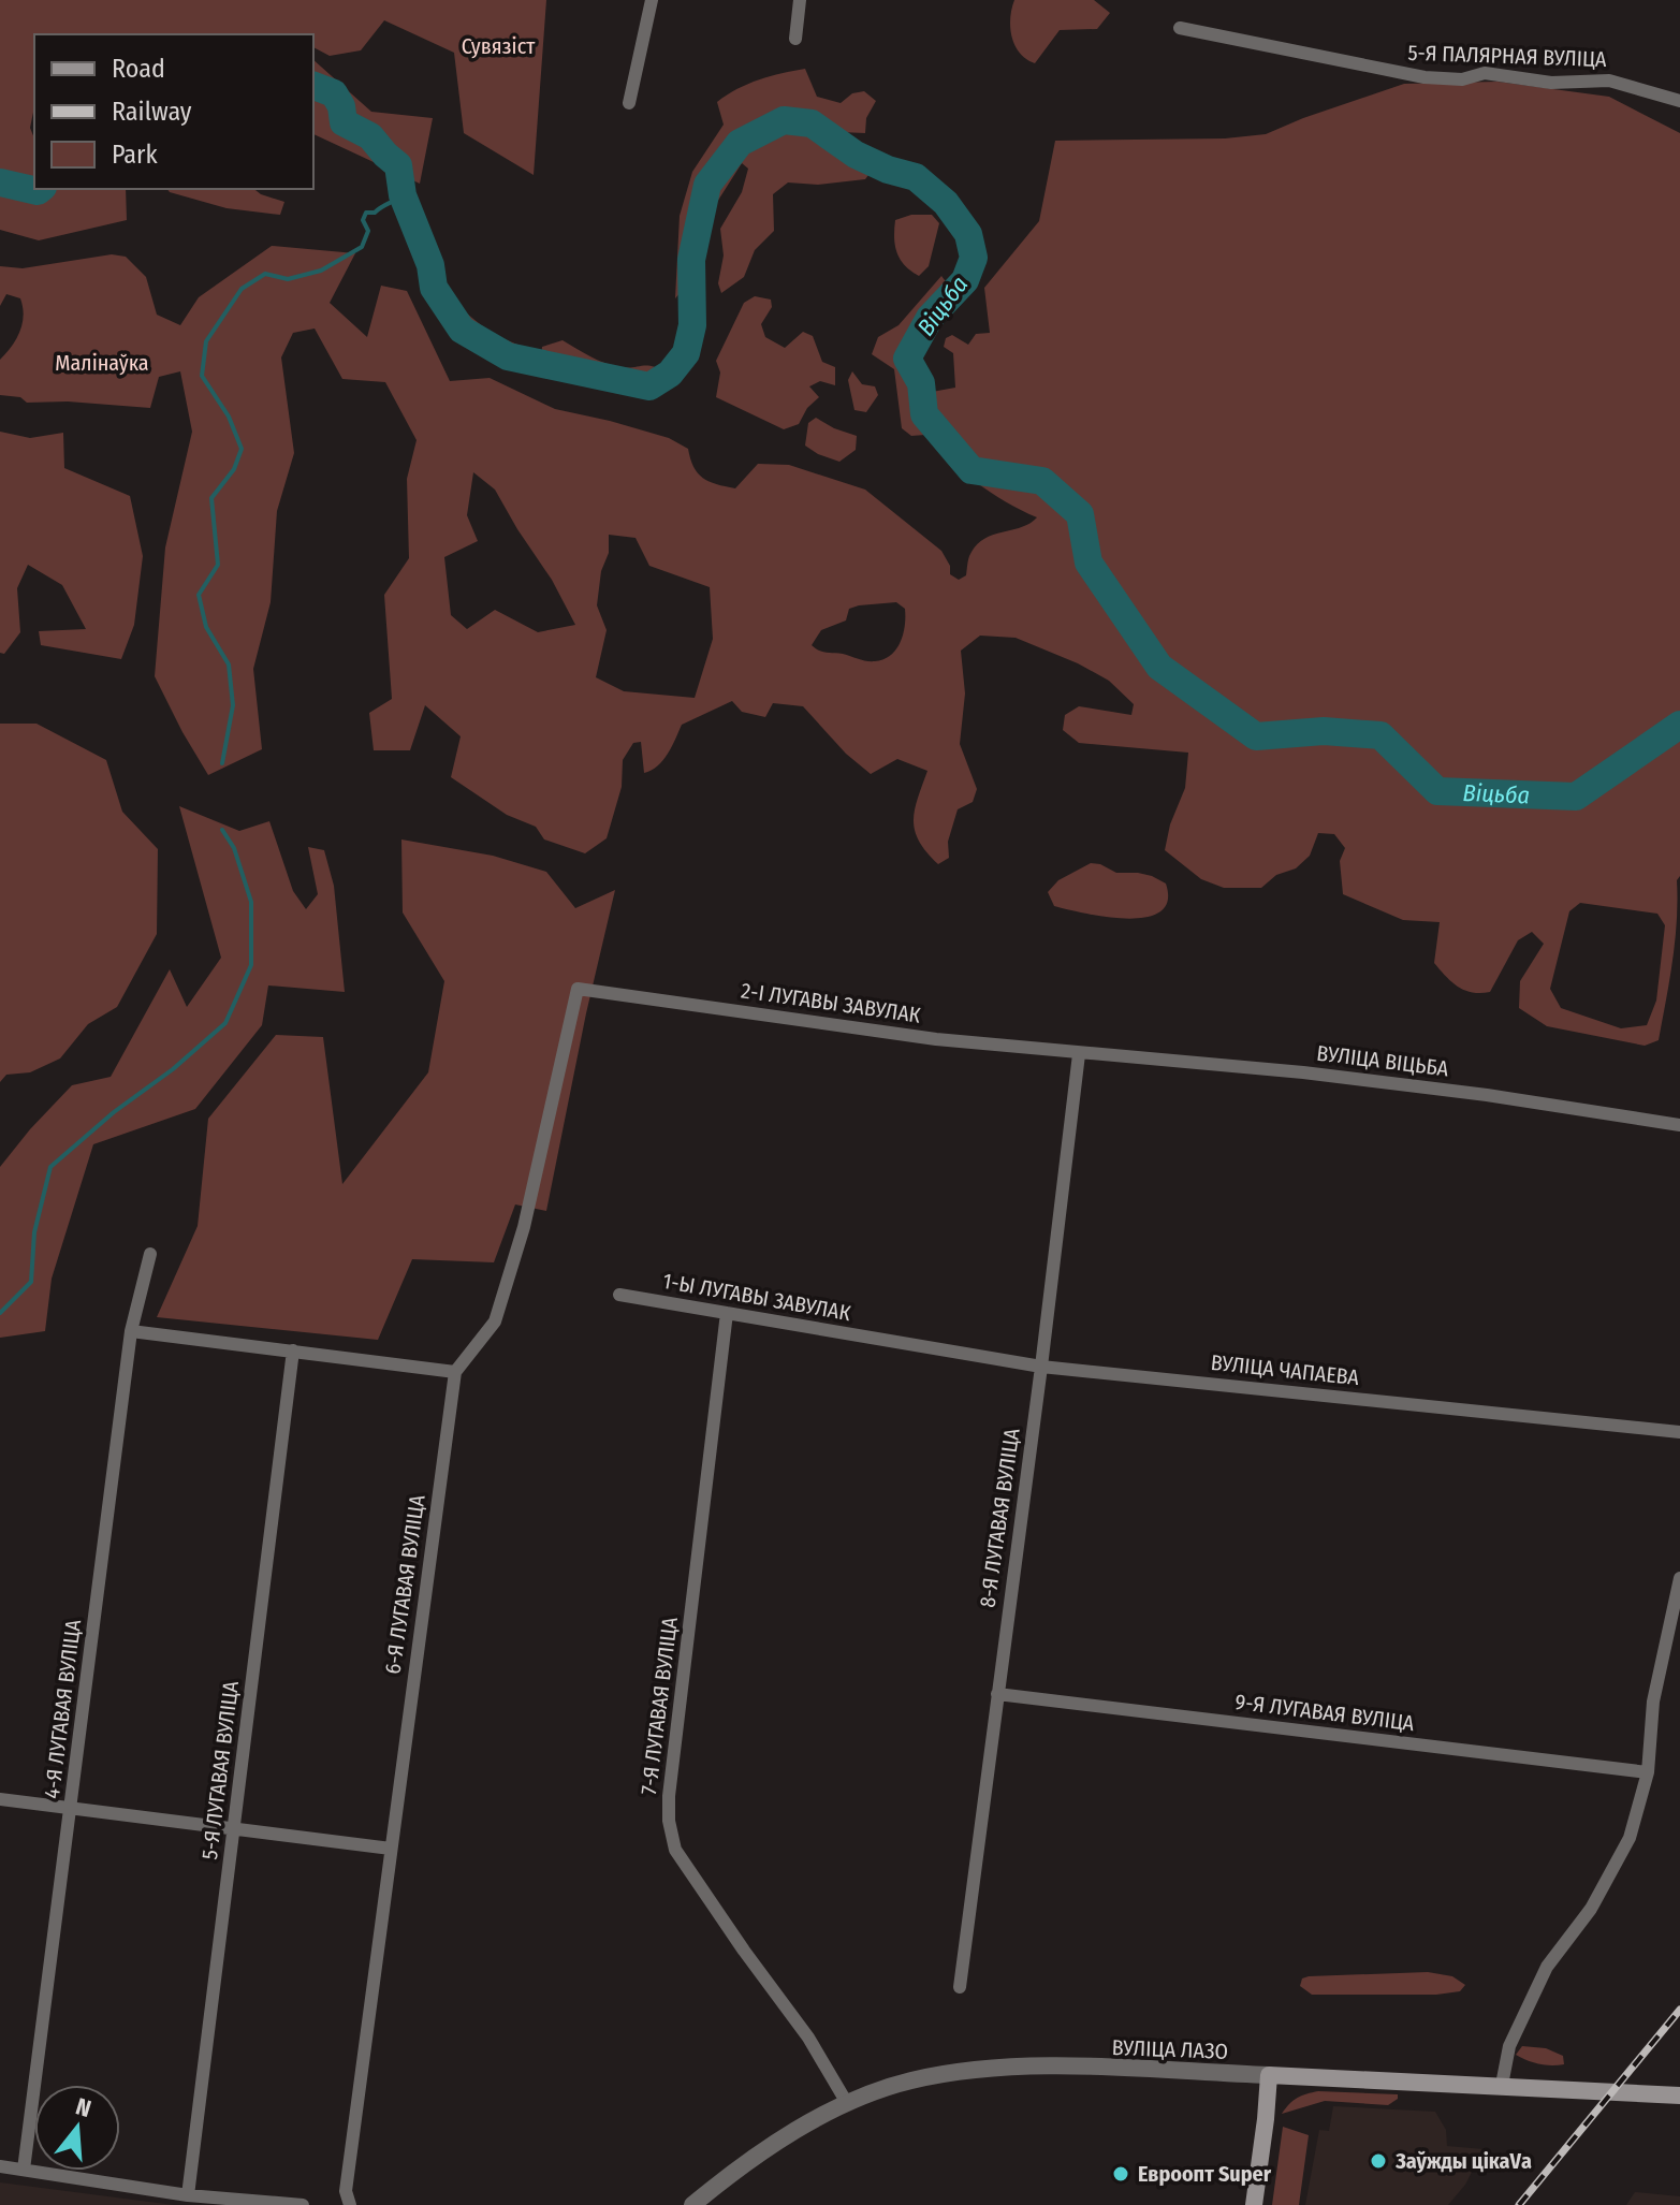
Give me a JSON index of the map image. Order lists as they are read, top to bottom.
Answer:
{
  "streets": {
    "main road": ["ВУЛІЦА ЛАЗО"],
    "street": [
      "5-Я ПАЛЯРНАЯ ВУЛІЦА",
      "2-І ЛУГАВЫ ЗАВУЛАК",
      "ВУЛІЦА ВІЦЬБА",
      "1-Ы ЛУГАВЫ ЗАВУЛАК",
      "ВУЛІЦА ЧАПАЕВА",
      "8-Я ЛУГАВАЯ ВУЛІЦА",
      "6-Я ЛУГАВАЯ ВУЛІЦА",
      "7-Я ЛУГАВАЯ ВУЛІЦА",
      "4-Я ЛУГАВАЯ ВУЛІЦА",
      "9-Я ЛУГАВАЯ ВУЛІЦА",
      "5-Я ЛУГАВАЯ ВУЛІЦА"
    ]
  },
  "crossings": [
    ["2-І ЛУГАВЫ ЗАВУЛАК", "ВУЛІЦА ВІЦЬБА"],
    ["2-І ЛУГАВЫ ЗАВУЛАК", "8-Я ЛУГАВАЯ ВУЛІЦА"],
    ["2-І ЛУГАВЫ ЗАВУЛАК", "6-Я ЛУГАВАЯ ВУЛІЦА"],
    ["ВУЛІЦА ВІЦЬБА", "8-Я ЛУГАВАЯ ВУЛІЦА"],
    ["1-Ы ЛУГАВЫ ЗАВУЛАК", "ВУЛІЦА ЧАПАЕВА"],
    ["1-Ы ЛУГАВЫ ЗАВУЛАК", "7-Я ЛУГАВАЯ ВУЛІЦА"],
    ["ВУЛІЦА ЧАПАЕВА", "8-Я ЛУГАВАЯ ВУЛІЦА"],
    ["8-Я ЛУГАВАЯ ВУЛІЦА", "9-Я ЛУГАВАЯ ВУЛІЦА"],
    ["7-Я ЛУГАВАЯ ВУЛІЦА", "ВУЛІЦА ЛАЗО"]
  ],
  "water": ["Віцьба"],
  "parks": ["Сувязіст", "Малінаўка"],
  "places": ["Заўжды цікаVа", "Евроопт Super"],
  "legend": ["Road", "Railway", "Park"],
  "north": "top"
}
